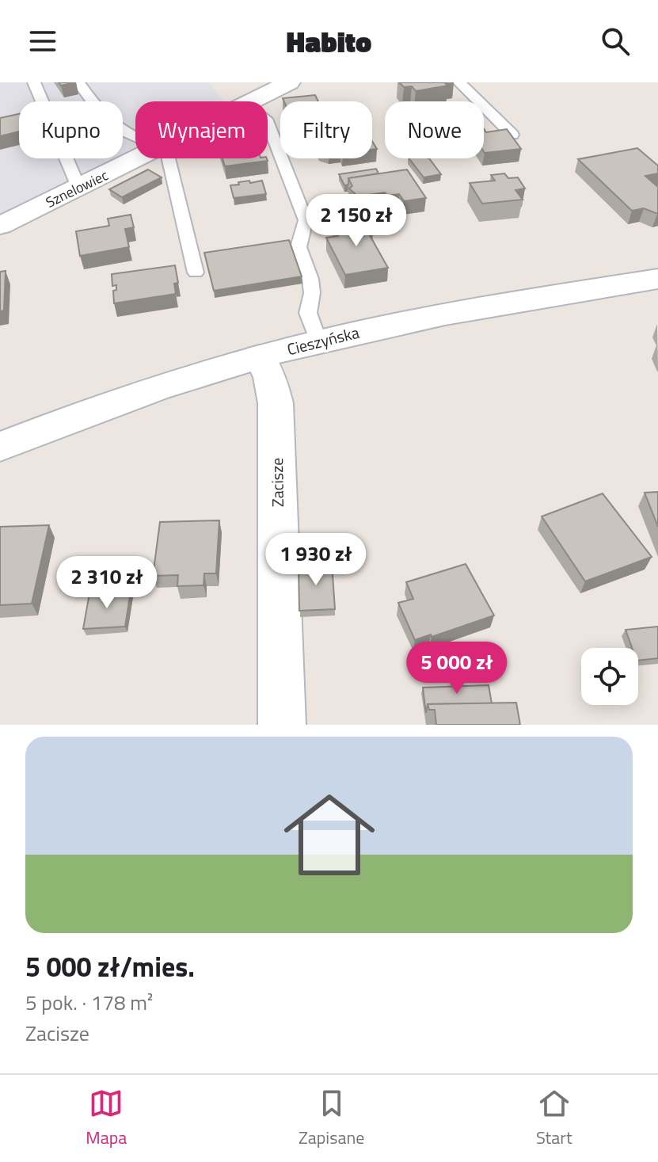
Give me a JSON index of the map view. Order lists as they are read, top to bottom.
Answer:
{
  "streets": {
    "street": ["Sznelowiec", "Cieszyńska", "Zacisze"]
  },
  "crossings": [
    ["Cieszyńska", "Zacisze"]
  ],
  "page": {
    "header": "Habito",
    "chip": [
      "Kupno",
      "Wynajem",
      "Filtry",
      "Nowe"
    ],
    "price": [
      "2 150 zł",
      "1 930 zł",
      "2 310 zł",
      "5 000 zł"
    ],
    "list": [
      {
        "name": "5 000 zł/mies.",
        "note": "5 pok. · 178 m² · Zacisze"
      }
    ],
    "tabs": ["Mapa", "Zapisane", "Start"]
  }
}
